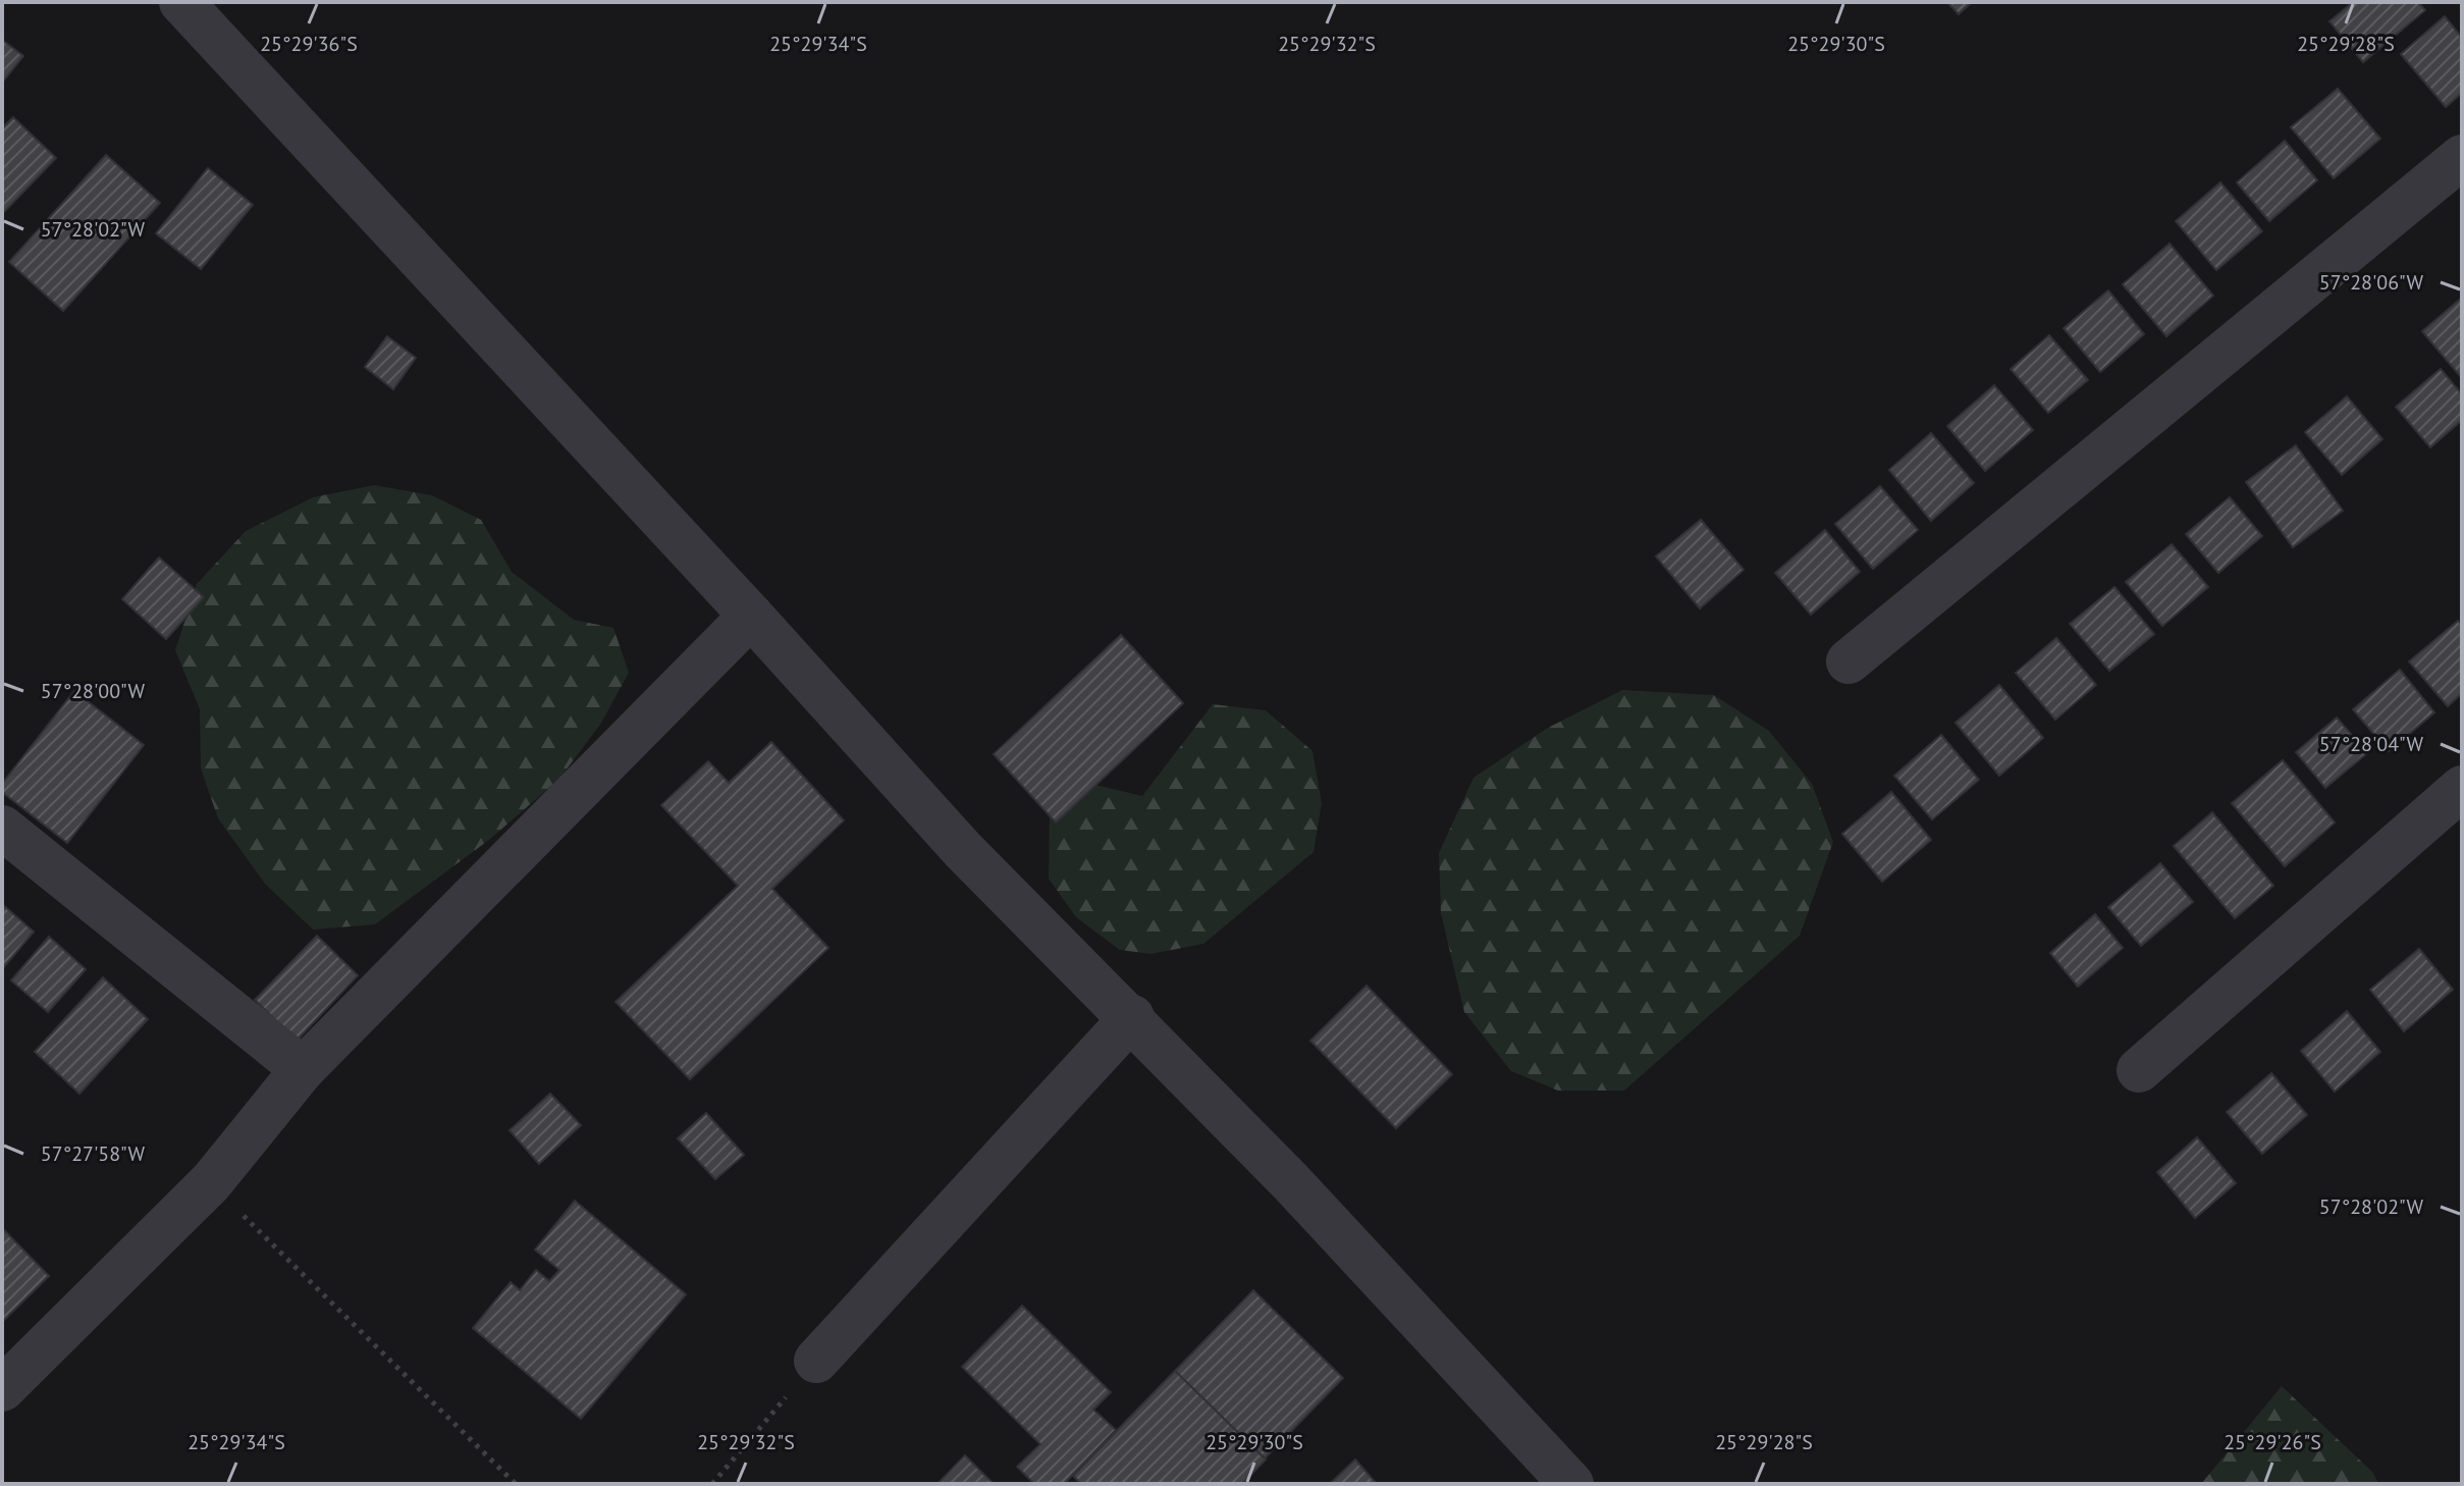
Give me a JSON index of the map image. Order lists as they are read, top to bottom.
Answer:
{
  "coordinates": [
    "25°29'36\"S",
    "25°29'34\"S",
    "25°29'32\"S",
    "25°29'30\"S",
    "25°29'28\"S",
    "57°28'02\"W",
    "57°28'06\"W",
    "57°28'00\"W",
    "57°28'04\"W",
    "57°27'58\"W",
    "25°29'26\"S"
  ]
}
